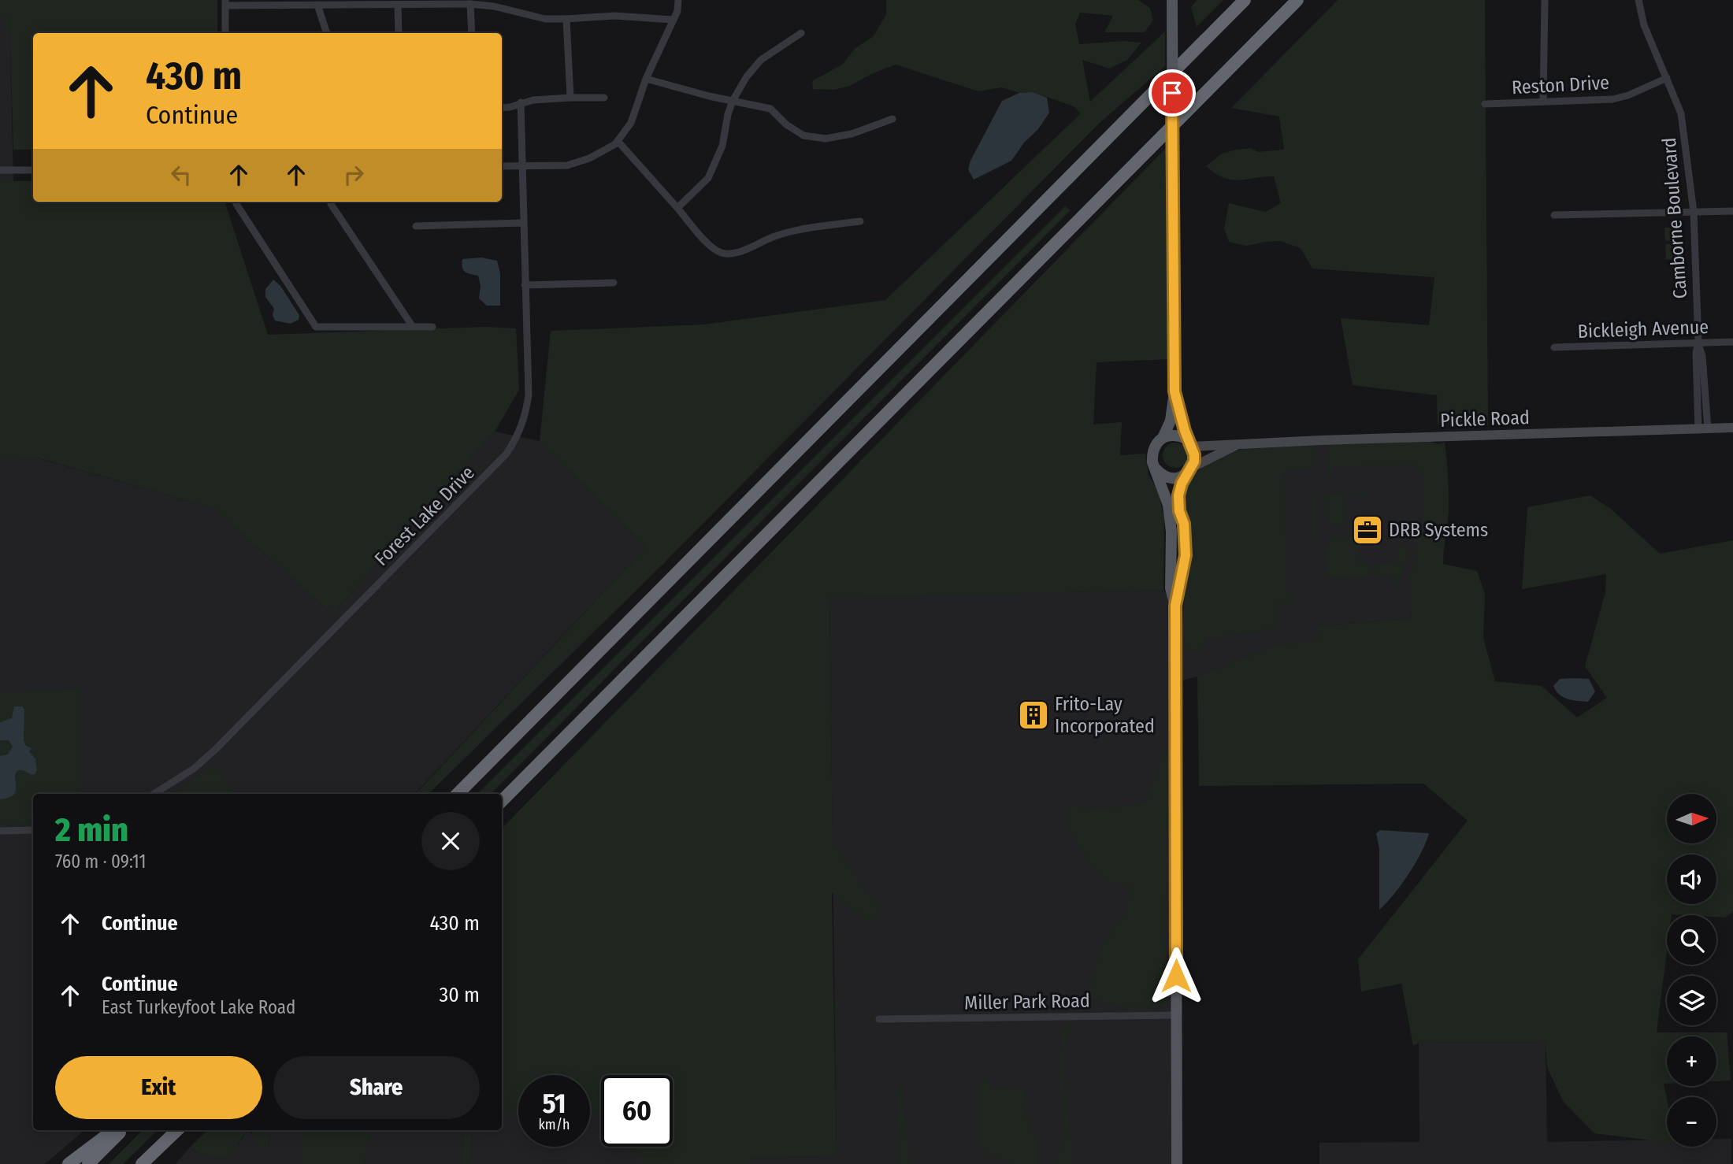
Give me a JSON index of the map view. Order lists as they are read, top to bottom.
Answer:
{
  "streets": {
    "street": [
      "Reston Drive",
      "Camborne Boulevard",
      "Bickleigh Avenue",
      "Pickle Road",
      "Forest Lake Drive",
      "Miller Park Road"
    ]
  },
  "crossings": [
    ["Reston Drive", "Camborne Boulevard"],
    ["Camborne Boulevard", "Bickleigh Avenue"],
    ["Camborne Boulevard", "Pickle Road"]
  ],
  "places": {
    "office": ["DRB Systems"],
    "building": ["Frito-Lay Incorporated"]
  },
  "north": "right",
  "page": {
    "turn": ["430 m", "Continue"],
    "map_buttons": ["+", "−"],
    "heading": ["2 min", "760 m · 09:11"],
    "list": [
      {
        "name": "Continue",
        "value": "430 m"
      },
      {
        "name": "Continue",
        "note": "East Turkeyfoot Lake Road",
        "value": "30 m"
      }
    ],
    "buttons": ["Exit", "Share"],
    "speed": "51 km/h",
    "limit": "60"
  }
}
